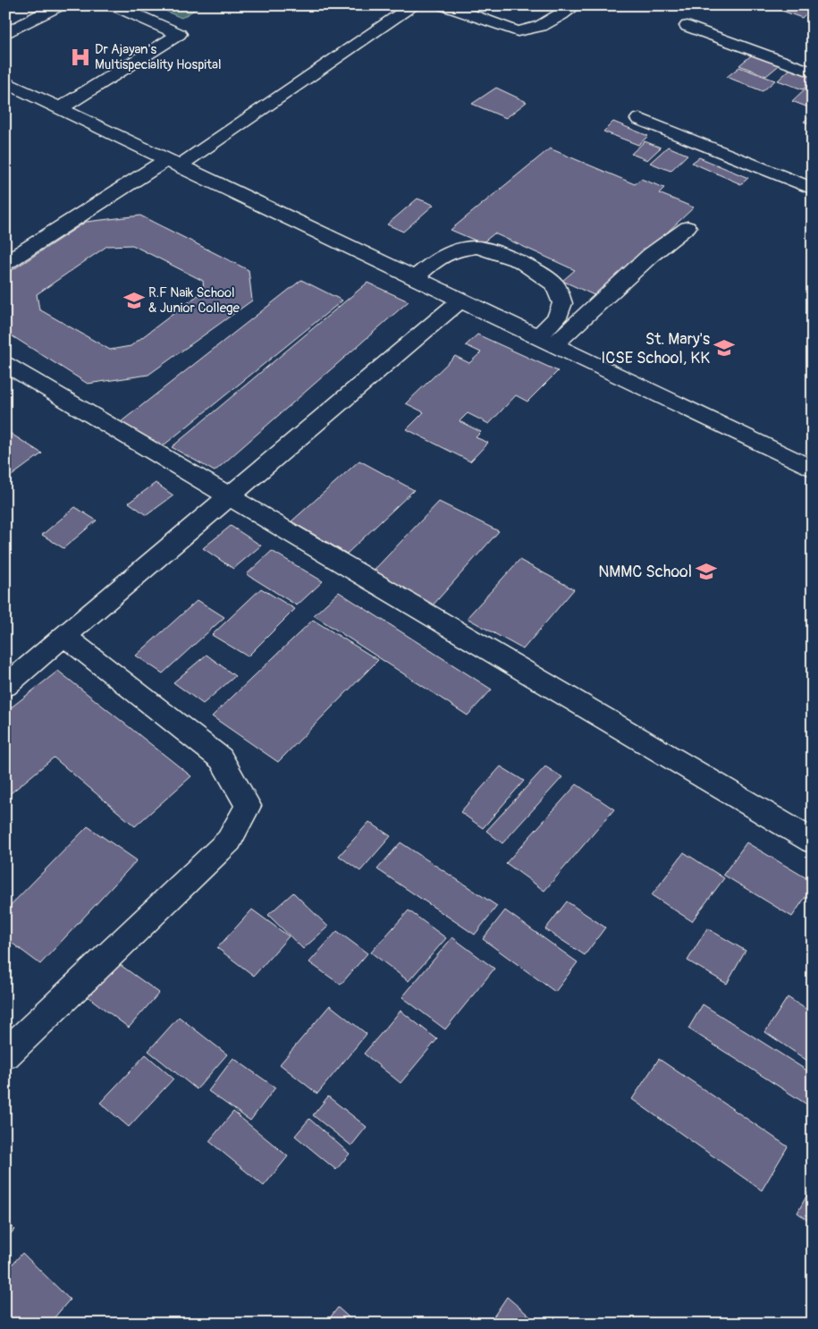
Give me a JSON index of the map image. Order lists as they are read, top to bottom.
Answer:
{
  "places": {
    "hospital": ["Dr Ajayan's Multispeciality Hospital"],
    "school or university": ["R.F Naik School & Junior College", "St. Mary's ICSE School, KK", "NMMC School"]
  }
}
